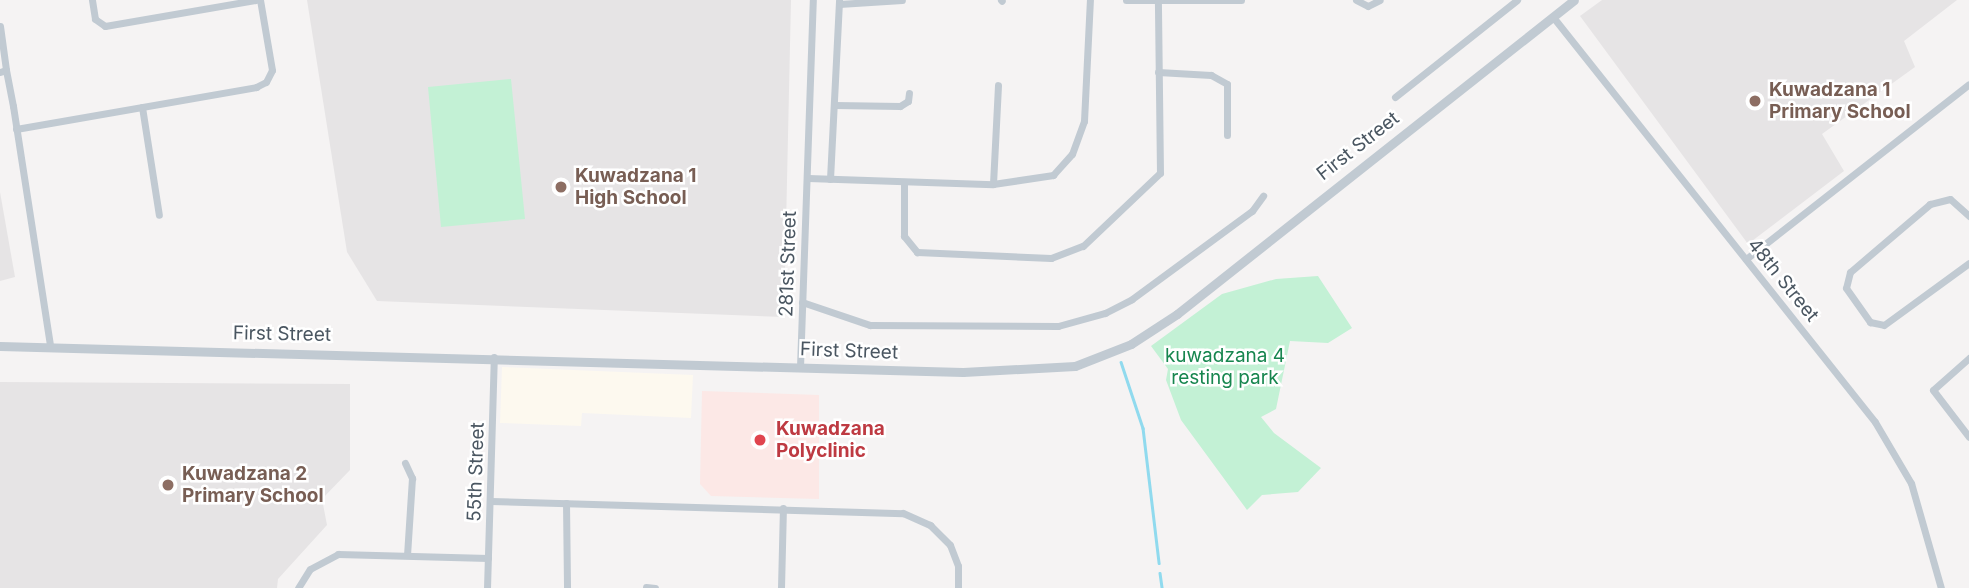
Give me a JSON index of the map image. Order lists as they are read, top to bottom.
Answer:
{
  "streets": {
    "street": [
      "First Street",
      "281st Street",
      "48th Street",
      "55th Street"
    ]
  },
  "crossings": [
    ["First Street", "281st Street"],
    ["First Street", "48th Street"],
    ["First Street", "55th Street"]
  ],
  "parks": ["kuwadzana 4 resting park"],
  "places": [
    "Kuwadzana 1 Primary School",
    "Kuwadzana 1 High School",
    "Kuwadzana Polyclinic",
    "Kuwadzana 2 Primary School"
  ]
}
